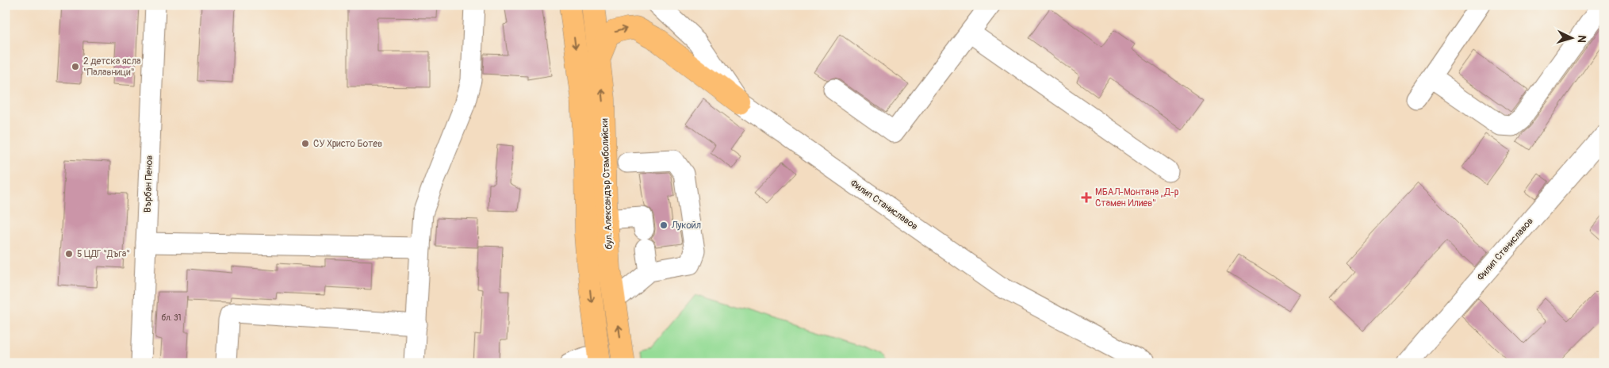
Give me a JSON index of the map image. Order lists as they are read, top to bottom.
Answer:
{
  "streets": {
    "main road": ["бул. Александър Стамболийски"],
    "street": ["Върбан Пенов", "Филип Станиславов"]
  },
  "places": {
    "other": [
      "2 детска ясла \"Палавници\"",
      "СУ Христо Ботев",
      "Лукойл",
      "5 ЦДГ \"Дъга\""
    ],
    "health": ["МБАЛ-Монтана „Д-р Стамен Илиев\""]
  },
  "house_numbers": ["бл. 31"],
  "north": "right"
}
